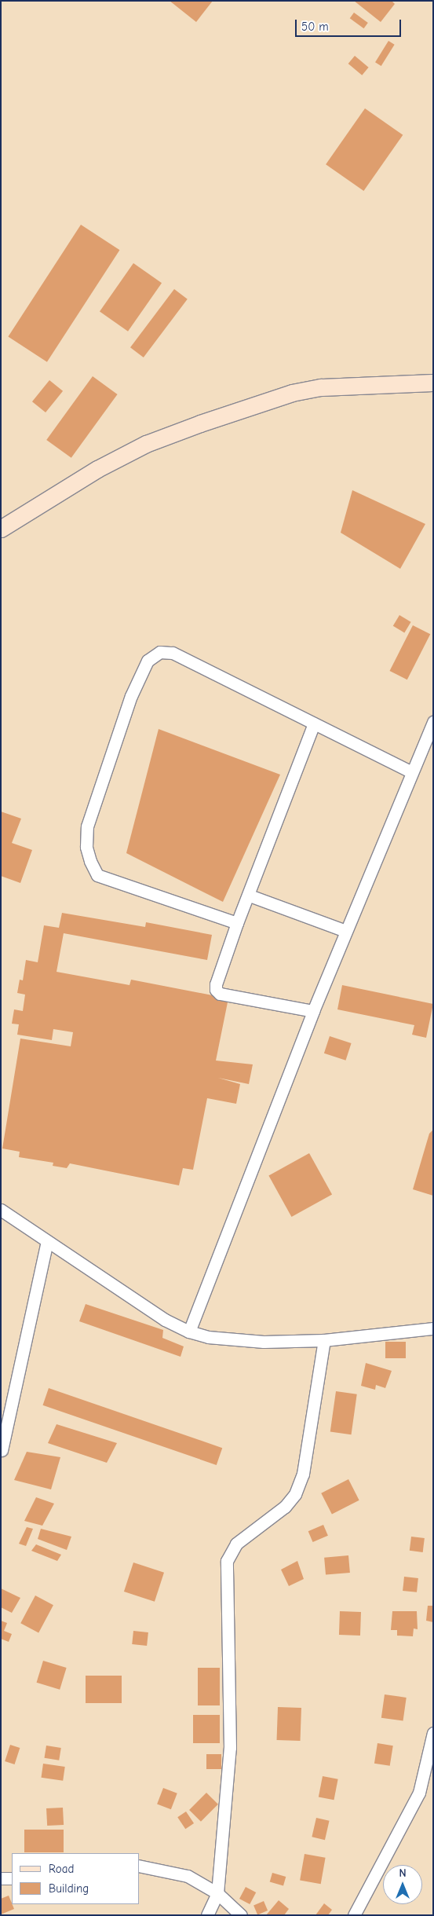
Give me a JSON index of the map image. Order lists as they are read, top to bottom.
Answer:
{
  "legend": ["Road", "Building"],
  "scale_bar": "50 m",
  "north": "top"
}
